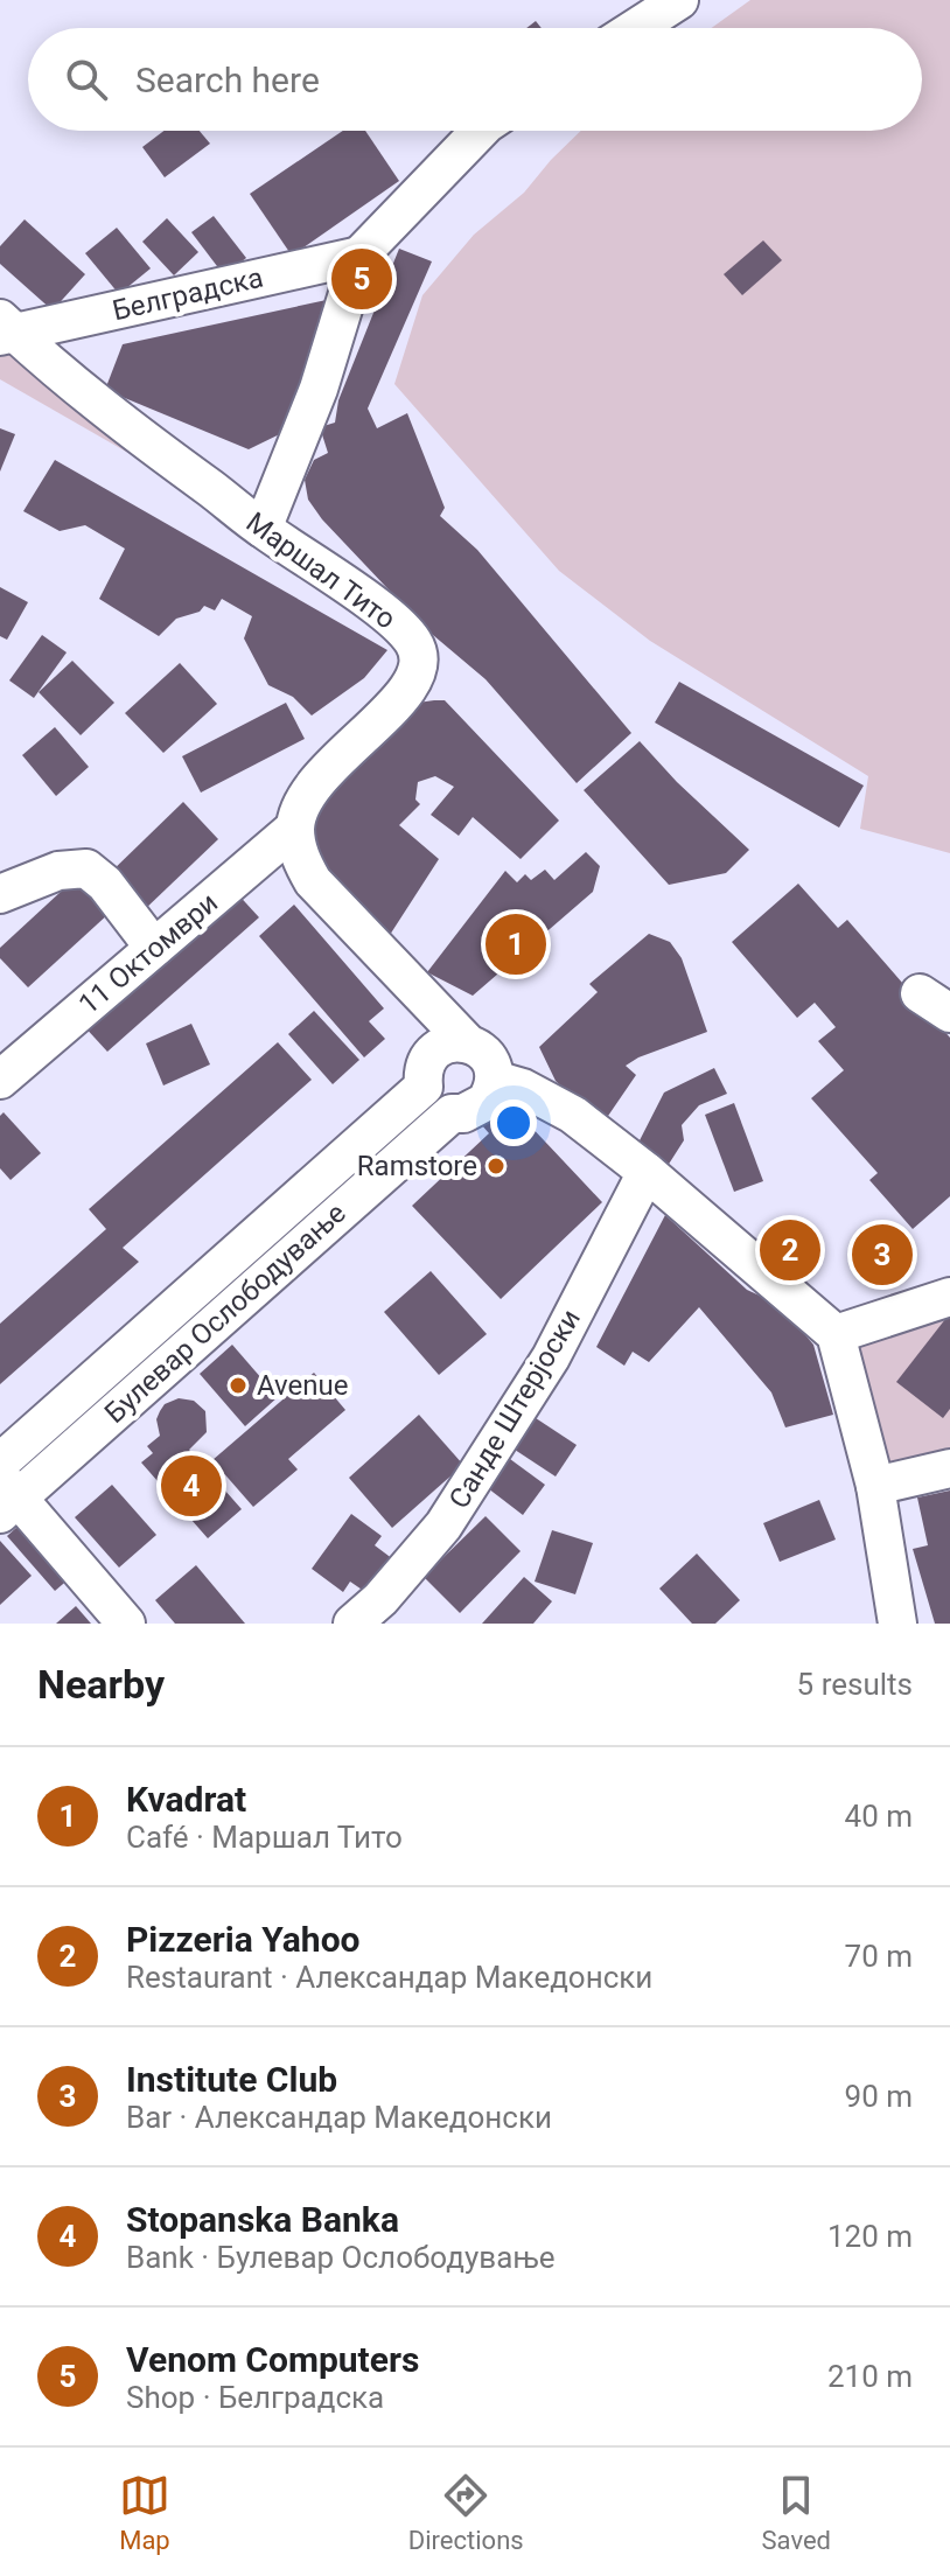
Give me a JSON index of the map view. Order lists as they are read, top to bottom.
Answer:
{
  "streets": {
    "street": [
      "Белградска",
      "Маршал Тито",
      "11 Октомври",
      "Булевар Ослободување",
      "Санде Штерјоски"
    ]
  },
  "crossings": [
    ["Белградска", "Маршал Тито"],
    ["Маршал Тито", "11 Октомври"]
  ],
  "places": ["Ramstore", "Avenue"],
  "page": {
    "search": "Search here",
    "pins": [
      "5",
      "1",
      "2",
      "3",
      "4"
    ],
    "heading": ["Nearby", "5 results"],
    "list": [
      {
        "mark": "1",
        "name": "Kvadrat",
        "note": "Café · Маршал Тито",
        "value": "40 m"
      },
      {
        "mark": "2",
        "name": "Pizzeria Yahoo",
        "note": "Restaurant · Александар Македонски",
        "value": "70 m"
      },
      {
        "mark": "3",
        "name": "Institute Club",
        "note": "Bar · Александар Македонски",
        "value": "90 m"
      },
      {
        "mark": "4",
        "name": "Stopanska Banka",
        "note": "Bank · Булевар Ослободување",
        "value": "120 m"
      },
      {
        "mark": "5",
        "name": "Venom Computers",
        "note": "Shop · Белградска",
        "value": "210 m"
      }
    ],
    "nav": ["Map", "Directions", "Saved"]
  }
}
